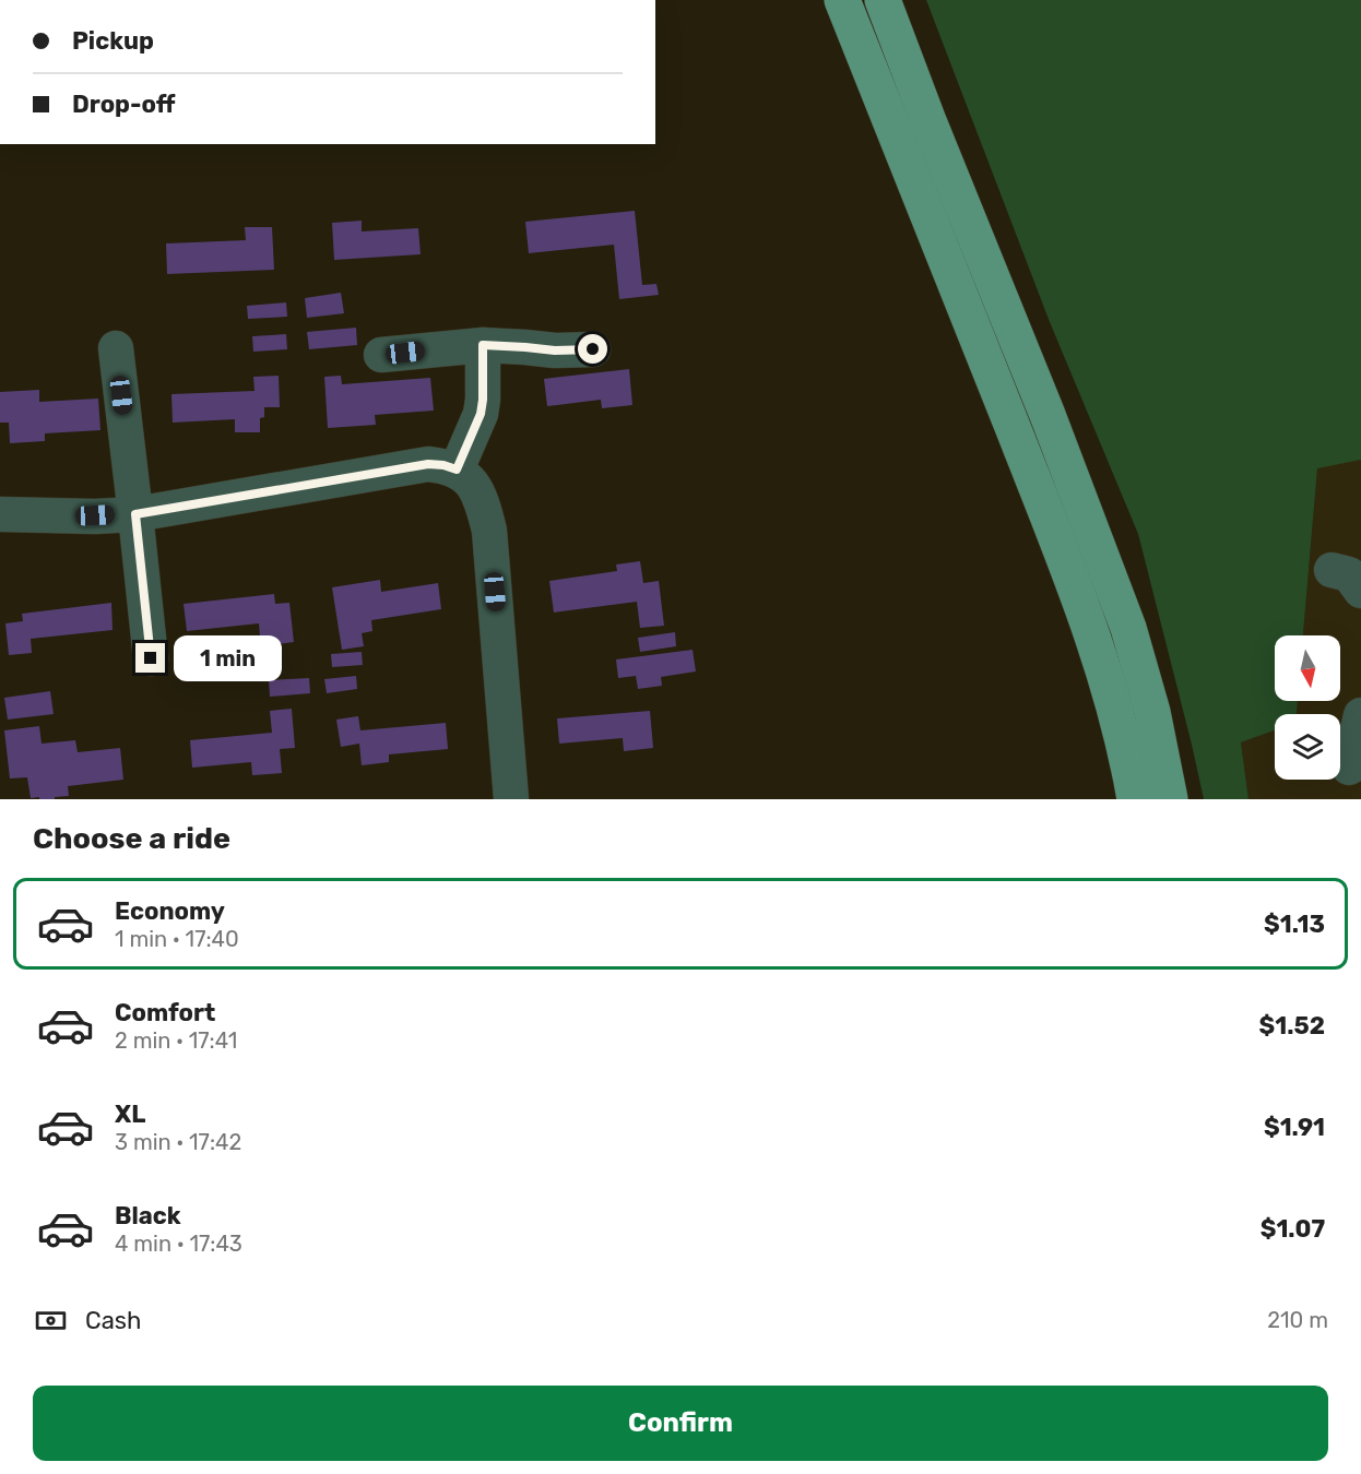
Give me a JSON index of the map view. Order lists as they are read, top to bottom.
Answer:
{
  "north": "bottom",
  "page": {
    "banner": ["Pickup", "Drop-off"],
    "bubble": "1 min",
    "heading": "Choose a ride",
    "list": [
      {
        "name": "Economy",
        "note": "1 min · 17:40",
        "value": "$1.13"
      },
      {
        "name": "Comfort",
        "note": "2 min · 17:41",
        "value": "$1.52"
      },
      {
        "name": "XL",
        "note": "3 min · 17:42",
        "value": "$1.91"
      },
      {
        "name": "Black",
        "note": "4 min · 17:43",
        "value": "$1.07"
      }
    ],
    "pay": ["Cash", "210 m"],
    "buttons": "Confirm"
  }
}
